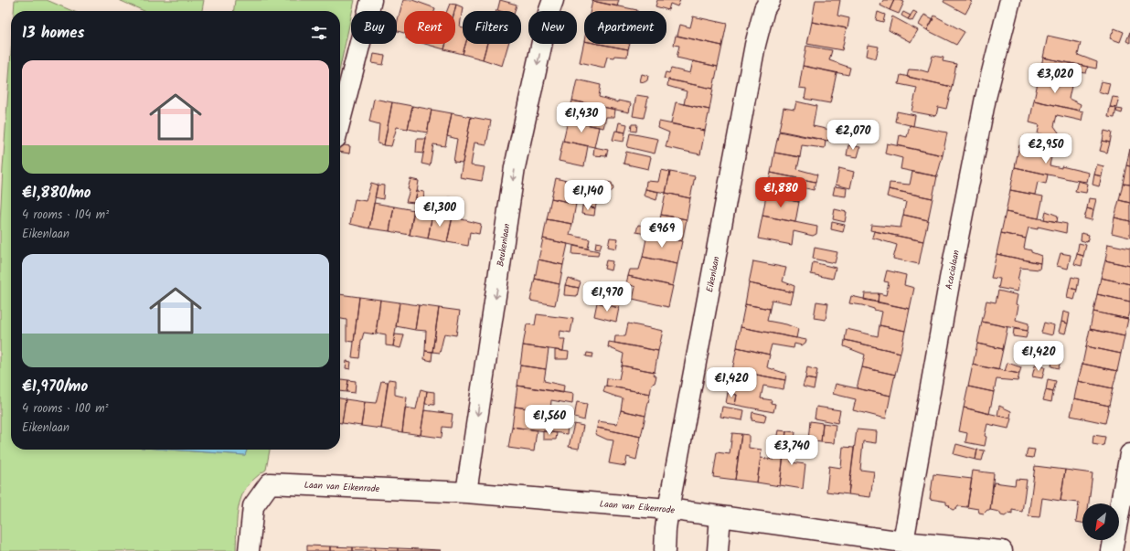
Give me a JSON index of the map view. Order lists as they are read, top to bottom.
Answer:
{
  "streets": {
    "street": [
      "Beukenlaan",
      "Acacialaan",
      "Eikenlaan",
      "Laan van Eikenrode"
    ]
  },
  "crossings": [
    ["Beukenlaan", "Laan van Eikenrode"],
    ["Acacialaan", "Laan van Eikenrode"],
    ["Eikenlaan", "Laan van Eikenrode"]
  ],
  "one_way": ["Beukenlaan"],
  "north": "bottom left",
  "page": {
    "chip": [
      "Buy",
      "Rent",
      "Filters",
      "New",
      "Apartment"
    ],
    "heading": "13 homes",
    "list": [
      {
        "name": "€1,880/mo",
        "note": "4 rooms · 104 m² · Eikenlaan"
      },
      {
        "name": "€1,970/mo",
        "note": "4 rooms · 100 m² · Eikenlaan"
      }
    ],
    "price": [
      "€3,020",
      "€1,430",
      "€2,070",
      "€2,950",
      "€1,880",
      "€1,140",
      "€1,300",
      "€969",
      "€1,970",
      "€1,420",
      "€1,420",
      "€1,560",
      "€3,740"
    ]
  }
}
